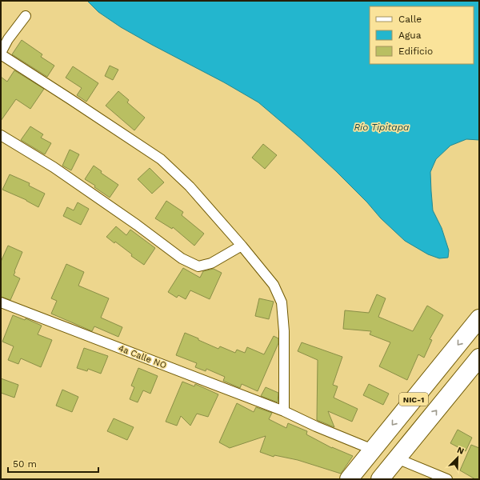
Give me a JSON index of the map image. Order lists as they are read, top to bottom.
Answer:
{
  "streets": {
    "highway": ["NIC-1"],
    "street": ["4a Calle NO"]
  },
  "crossings": [
    ["4a Calle NO", "NIC-1"]
  ],
  "water": ["Río Tipitapa"],
  "legend": ["Calle", "Agua", "Edificio"],
  "scale_bar": "50 m",
  "north": "top right"
}
